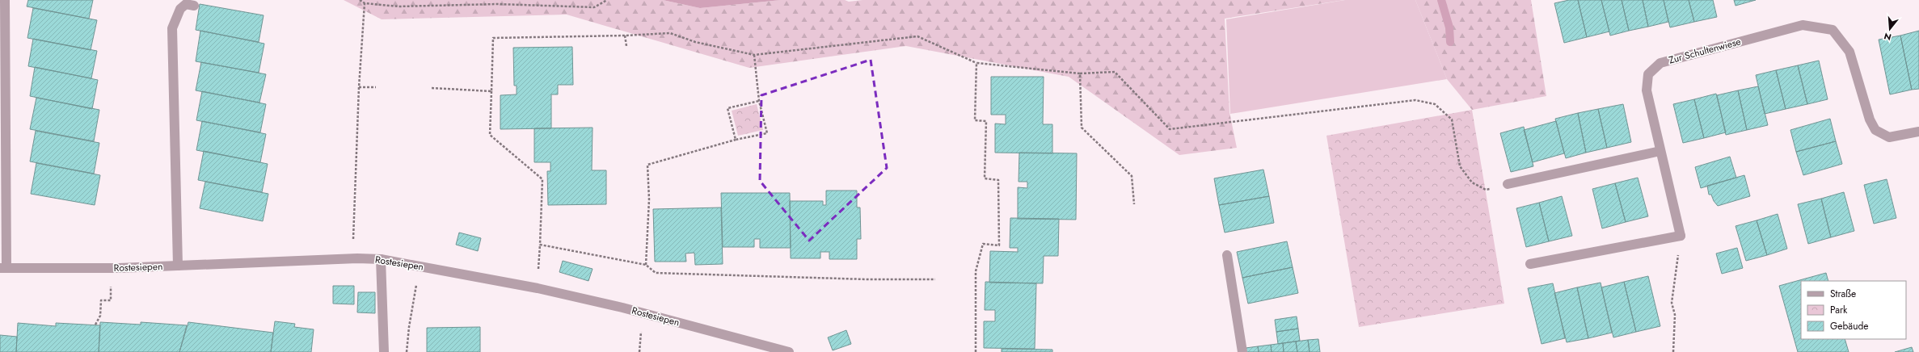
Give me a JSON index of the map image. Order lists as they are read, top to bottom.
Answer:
{
  "streets": {
    "street": ["Zur Schultenwiese", "Rostesiepen"]
  },
  "legend": ["Straße", "Park", "Gebäude"],
  "north": "bottom"
}
